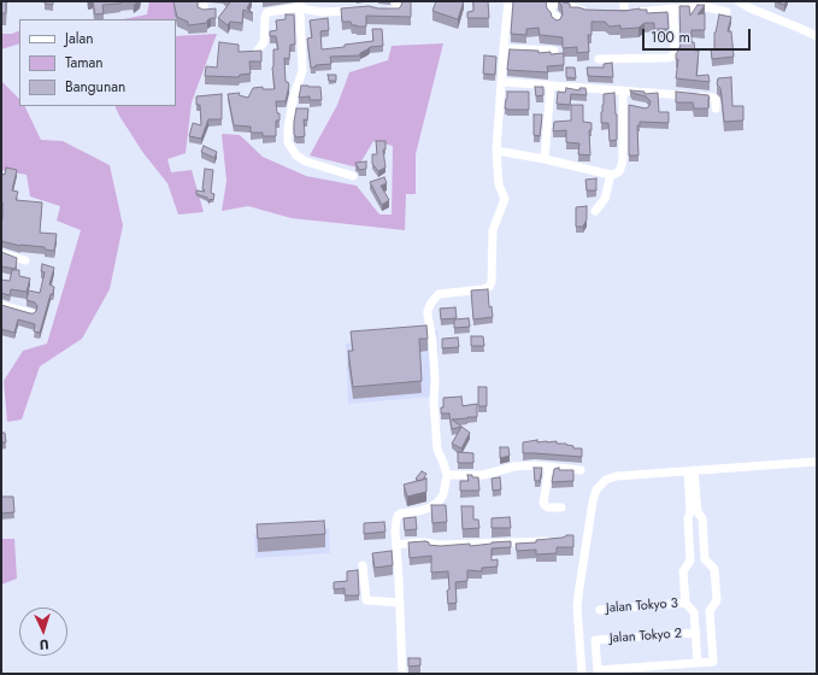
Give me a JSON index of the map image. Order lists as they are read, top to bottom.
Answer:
{
  "streets": {
    "street": ["Jalan Tokyo 3", "Jalan Tokyo 2"]
  },
  "legend": ["Jalan", "Taman", "Bangunan"],
  "scale_bar": "100 m",
  "north": "bottom"
}
